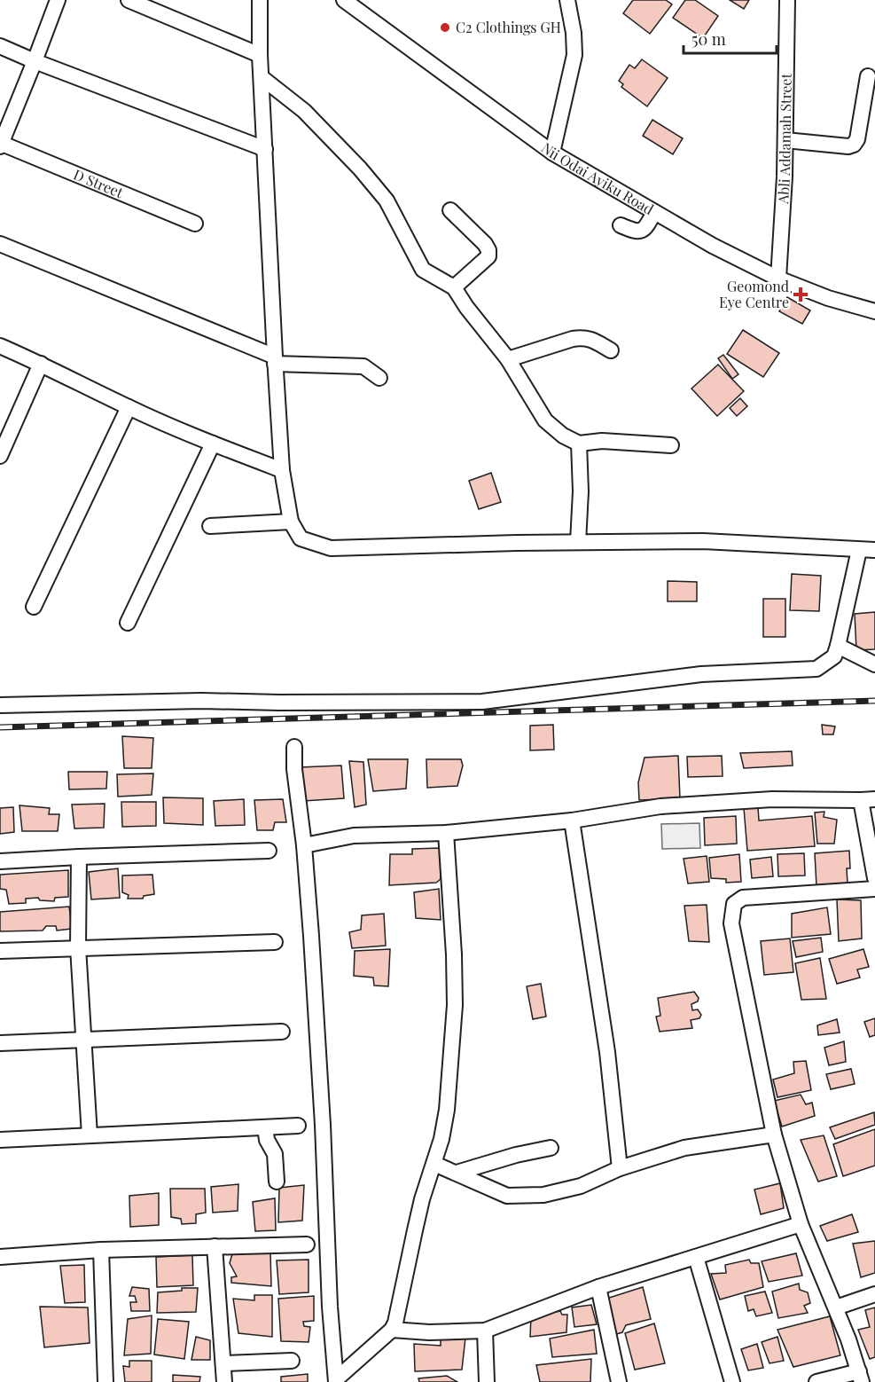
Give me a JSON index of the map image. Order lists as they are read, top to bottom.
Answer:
{
  "streets": {
    "street": ["Abli Addamah Street", "Nii Odai Ayiku Road", "D Street"]
  },
  "crossings": [
    ["Abli Addamah Street", "Nii Odai Ayiku Road"]
  ],
  "places": {
    "other": ["C2 Clothings GH"],
    "health": ["Geomond Eye Centre"]
  },
  "scale_bar": "50 m"
}
